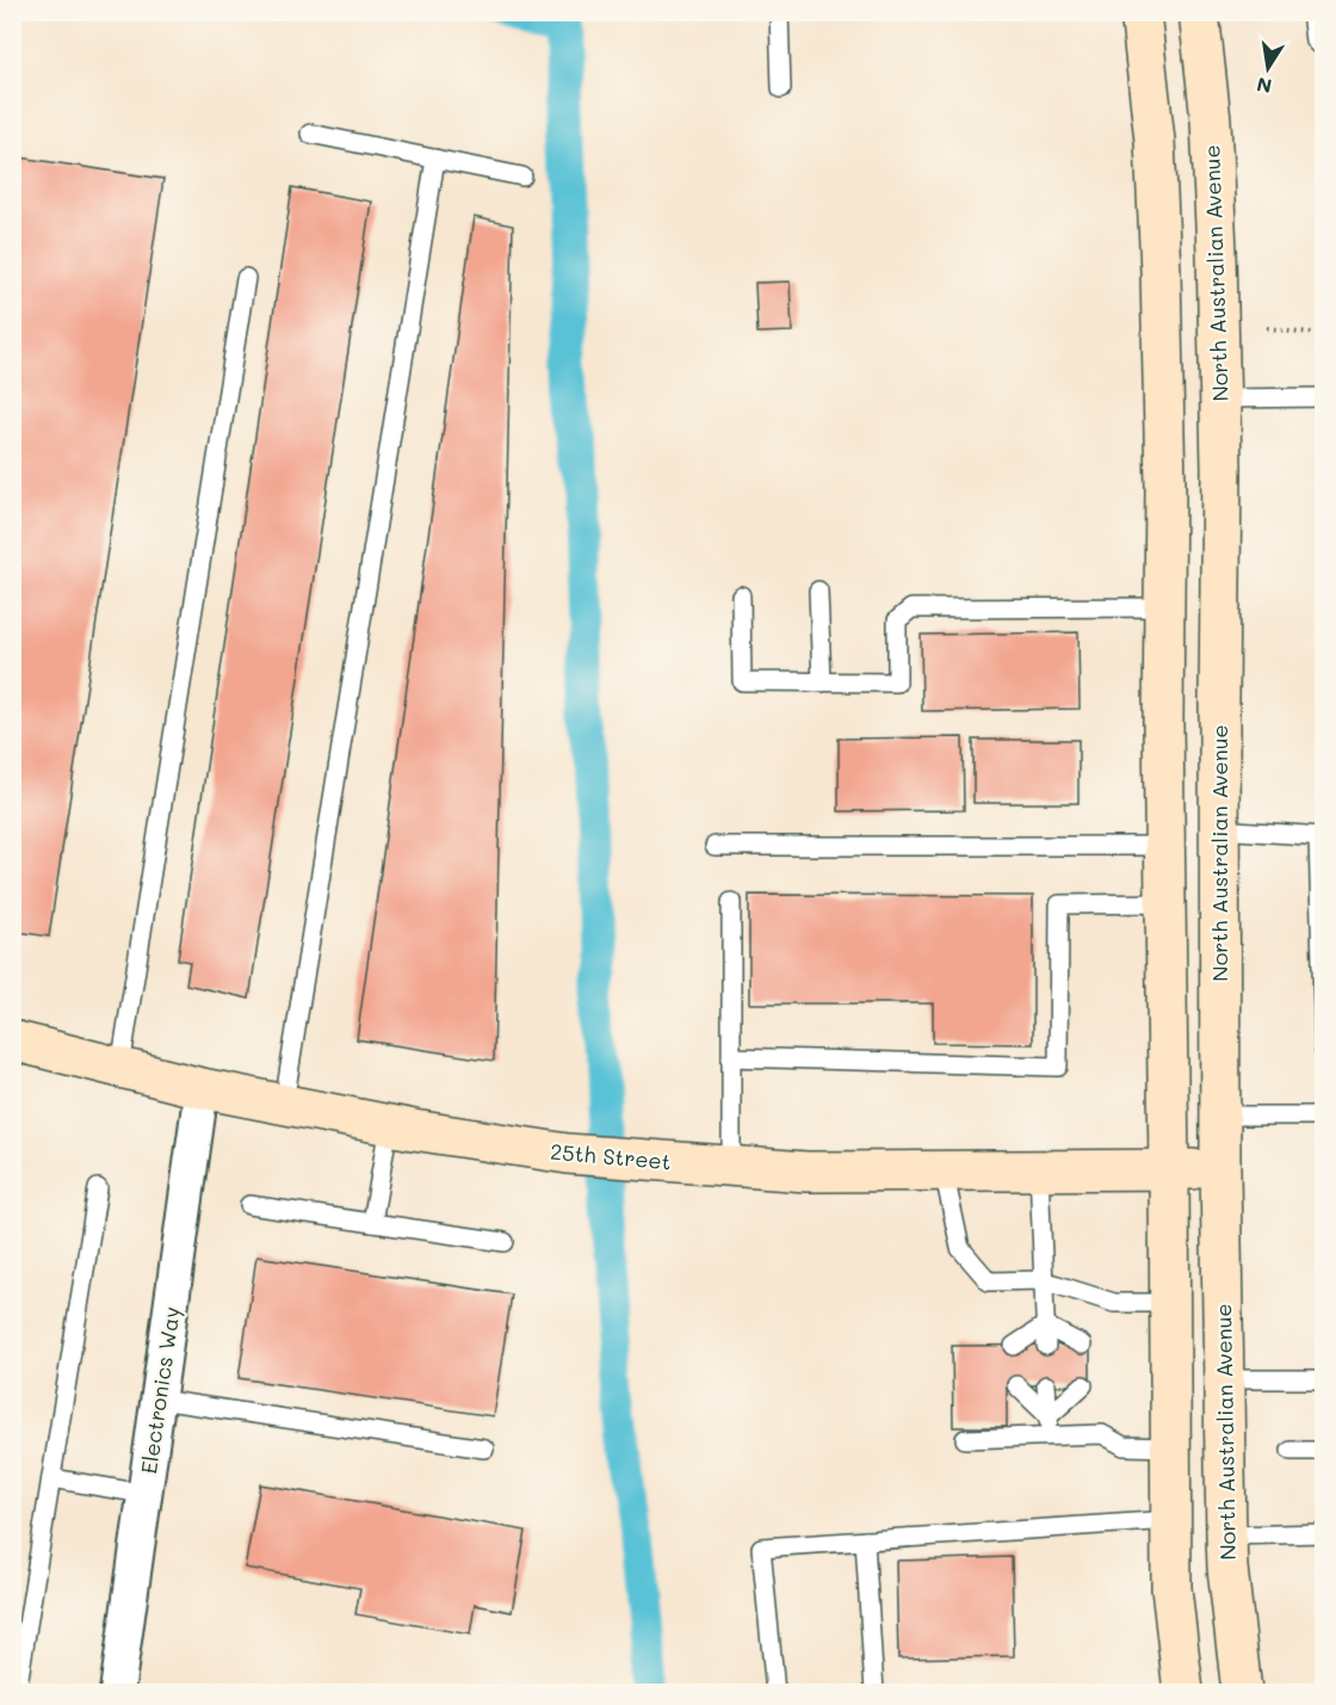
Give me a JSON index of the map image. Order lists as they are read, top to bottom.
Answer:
{
  "streets": {
    "main road": ["North Australian Avenue", "25th Street"],
    "street": ["Electronics Way"]
  },
  "crossings": [
    ["North Australian Avenue", "25th Street"],
    ["25th Street", "Electronics Way"]
  ],
  "north": "bottom"
}
